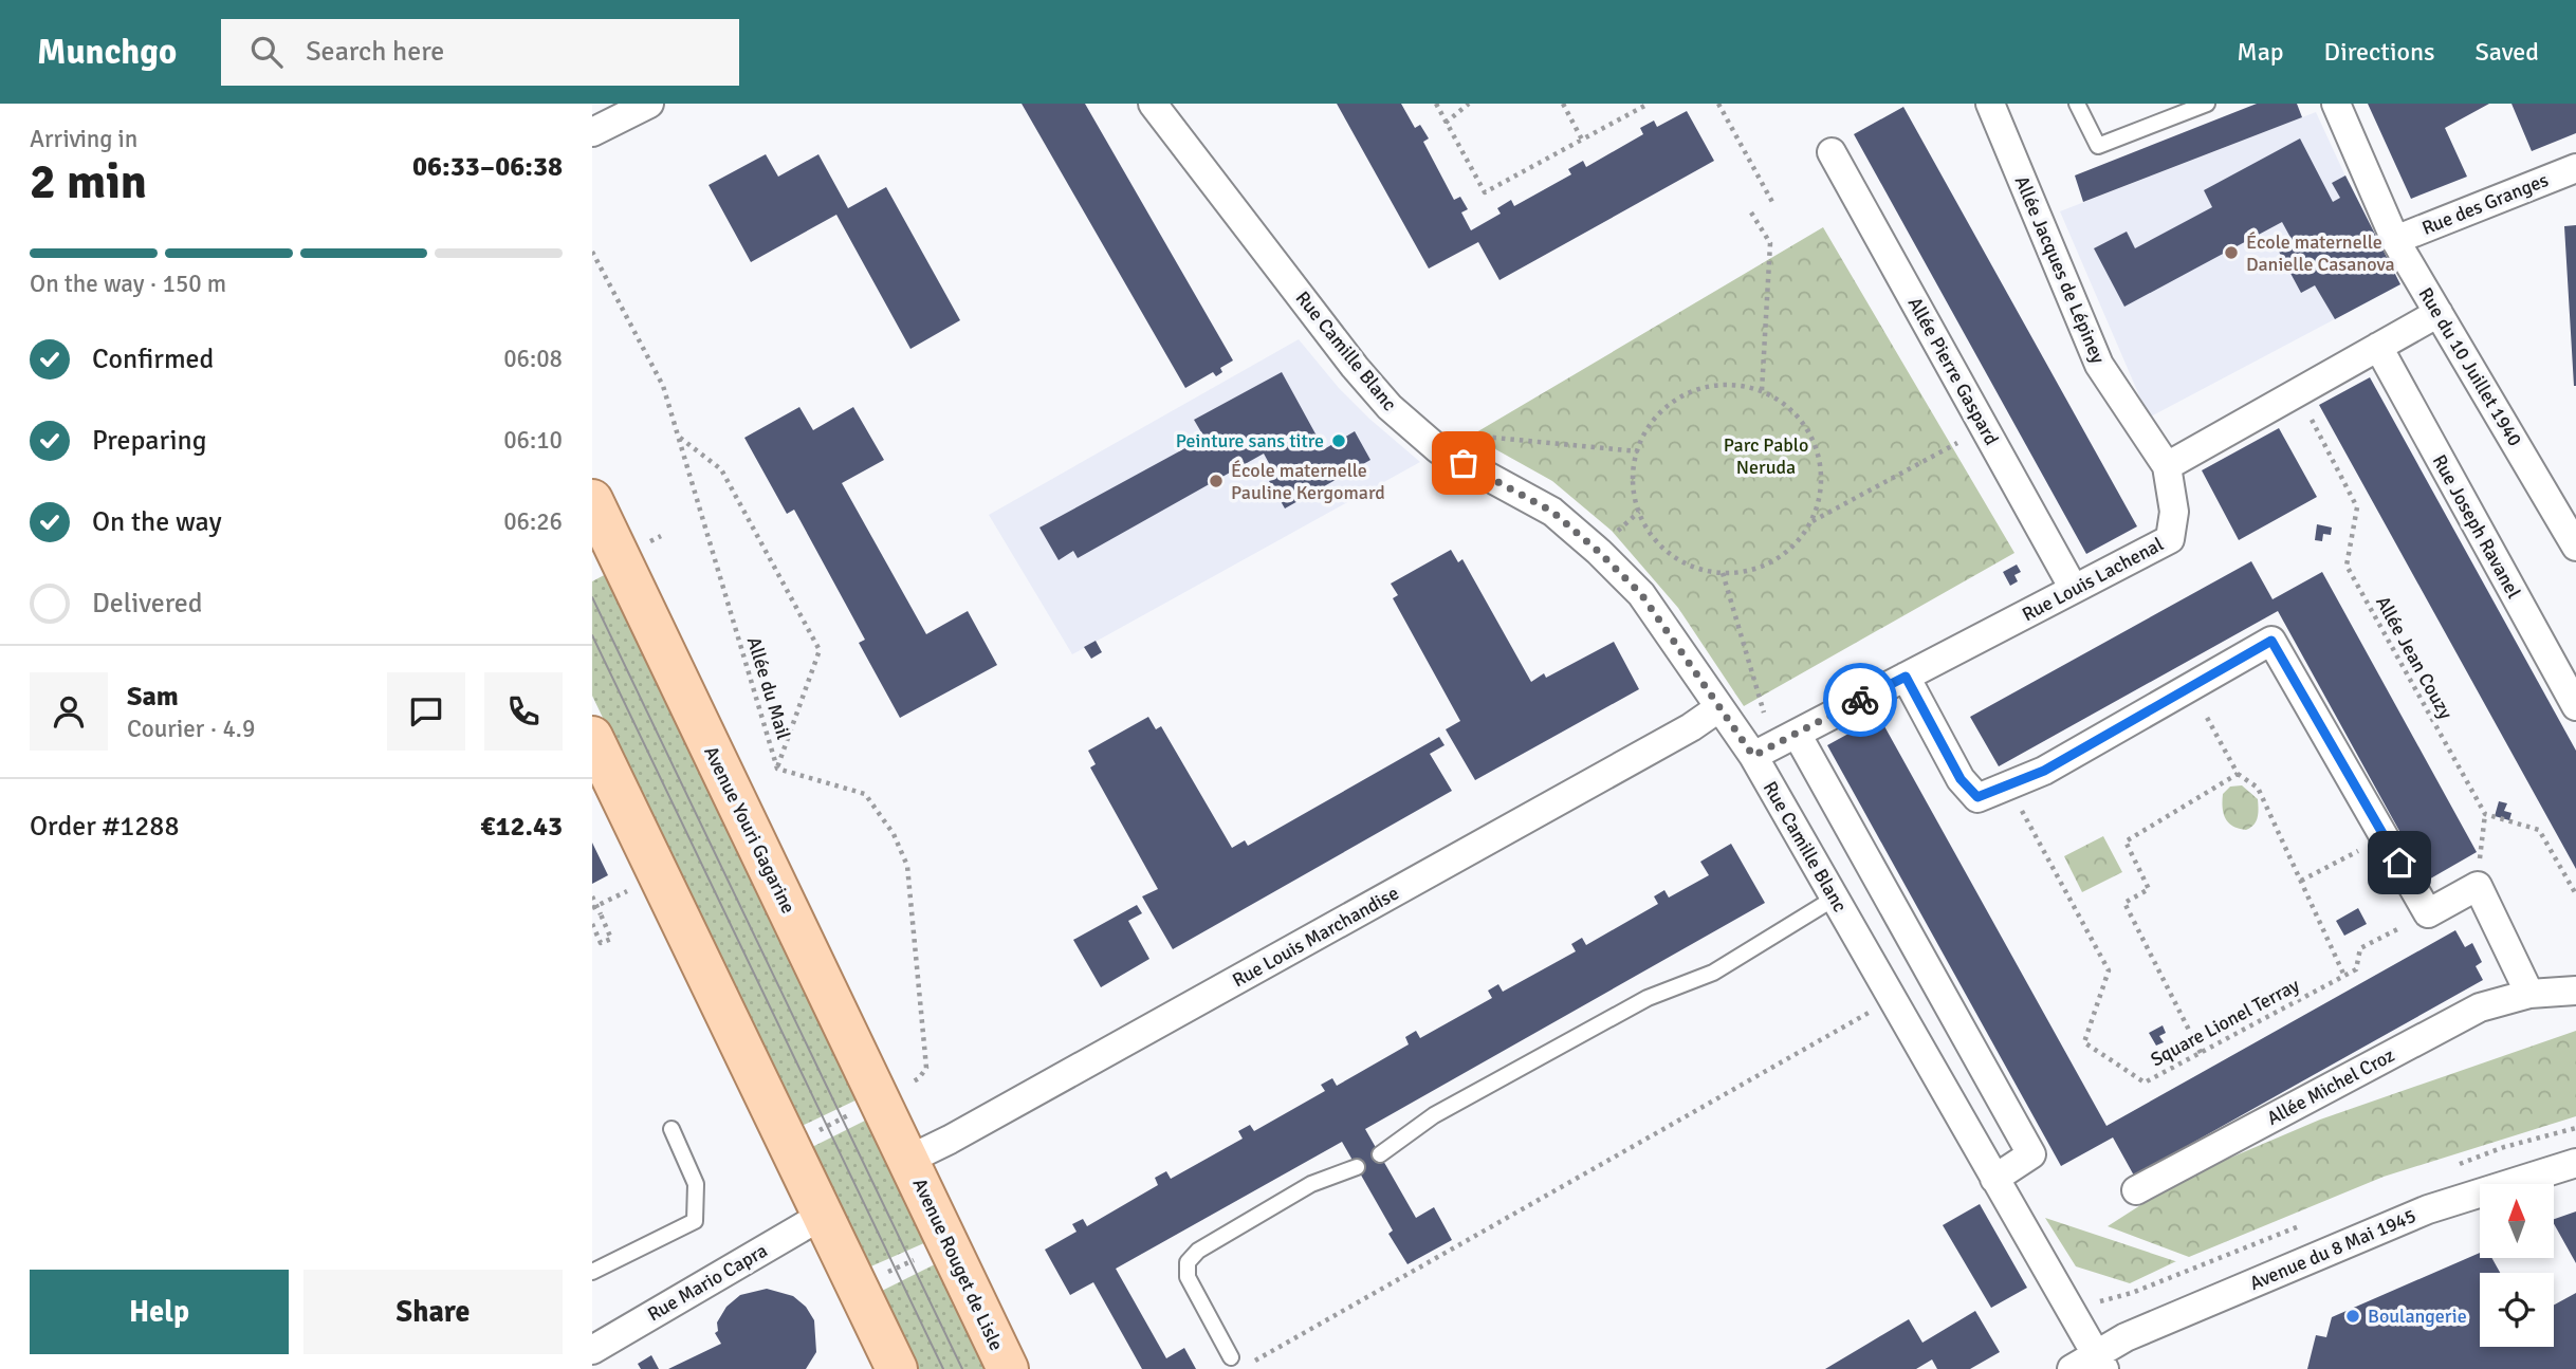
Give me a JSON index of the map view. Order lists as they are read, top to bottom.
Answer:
{
  "streets": {
    "main road": ["Avenue Youri Gagarine", "Avenue Rouget de Lisle"],
    "street": [
      "Rue des Granges",
      "Allée Jacques de Lépiney",
      "Rue Camille Blanc",
      "Rue du 10 Juillet 1940",
      "Allée Pierre Gaspard",
      "Rue Joseph Ravanel",
      "Rue Louis Lachenal",
      "Rue Louis Marchandise",
      "Allée Michel Croz",
      "Avenue du 8 Mai 1945",
      "Rue Mario Capra"
    ],
    "path": ["Allée Jean Couzy", "Allée du Mail", "Square Lionel Terray"]
  },
  "crossings": [
    ["Rue des Granges", "Rue du 10 Juillet 1940"],
    ["Allée Jacques de Lépiney", "Rue Louis Lachenal"],
    ["Rue Camille Blanc", "Rue Louis Lachenal"],
    ["Rue Camille Blanc", "Rue Louis Marchandise"],
    ["Rue Camille Blanc", "Avenue du 8 Mai 1945"],
    ["Allée Pierre Gaspard", "Rue Louis Lachenal"],
    ["Allée du Mail", "Avenue Youri Gagarine"],
    ["Avenue Youri Gagarine", "Rue Louis Marchandise"],
    ["Avenue Youri Gagarine", "Avenue Rouget de Lisle"],
    ["Rue Louis Marchandise", "Avenue Rouget de Lisle"]
  ],
  "parks": ["Parc Pablo Neruda"],
  "places": [
    "École maternelle Danielle Casanova",
    "Peinture sans titre",
    "École maternelle Pauline Kergomard",
    "Boulangerie"
  ],
  "north": "top",
  "page": {
    "header": "Munchgo",
    "search": "Search here",
    "nav": ["Map", "Directions", "Saved"],
    "heading": ["2 min", "Arriving in", "06:33–06:38"],
    "panel": [
      "Sam",
      "Courier · 4.9",
      "Order #1288",
      "€12.43"
    ],
    "bar": "On the way · 150 m",
    "list": [
      ["Confirmed", "06:08"],
      ["Preparing", "06:10"],
      ["On the way", "06:26"],
      "Delivered"
    ],
    "buttons": ["Help", "Share"]
  }
}
